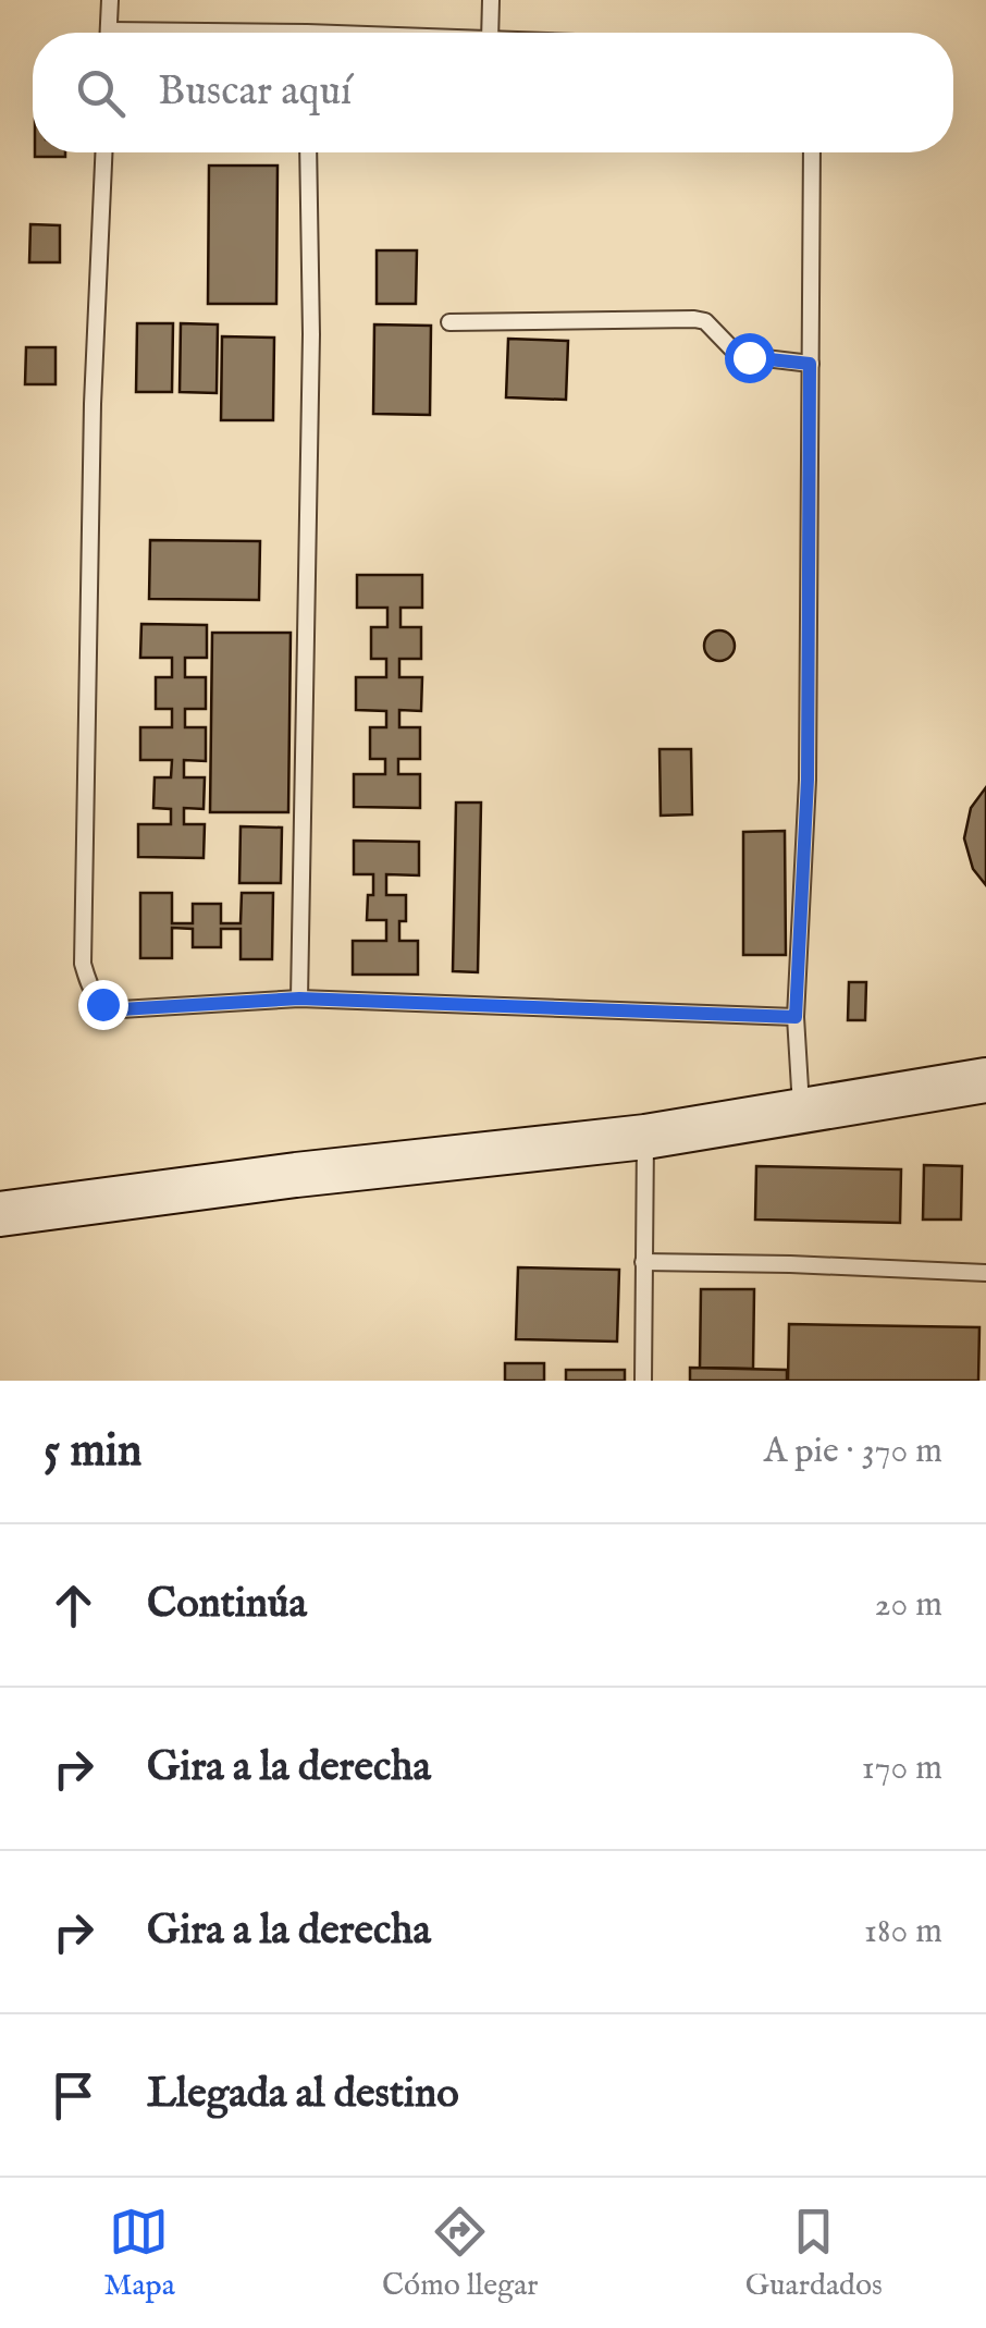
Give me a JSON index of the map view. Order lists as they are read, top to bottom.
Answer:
{
  "page": {
    "search": "Buscar aquí",
    "heading": ["5 min", "A pie · 370 m"],
    "list": [
      ["Continúa", "20 m"],
      ["Gira a la derecha", "170 m"],
      ["Gira a la derecha", "180 m"],
      "Llegada al destino"
    ],
    "nav": ["Mapa", "Cómo llegar", "Guardados"]
  }
}
